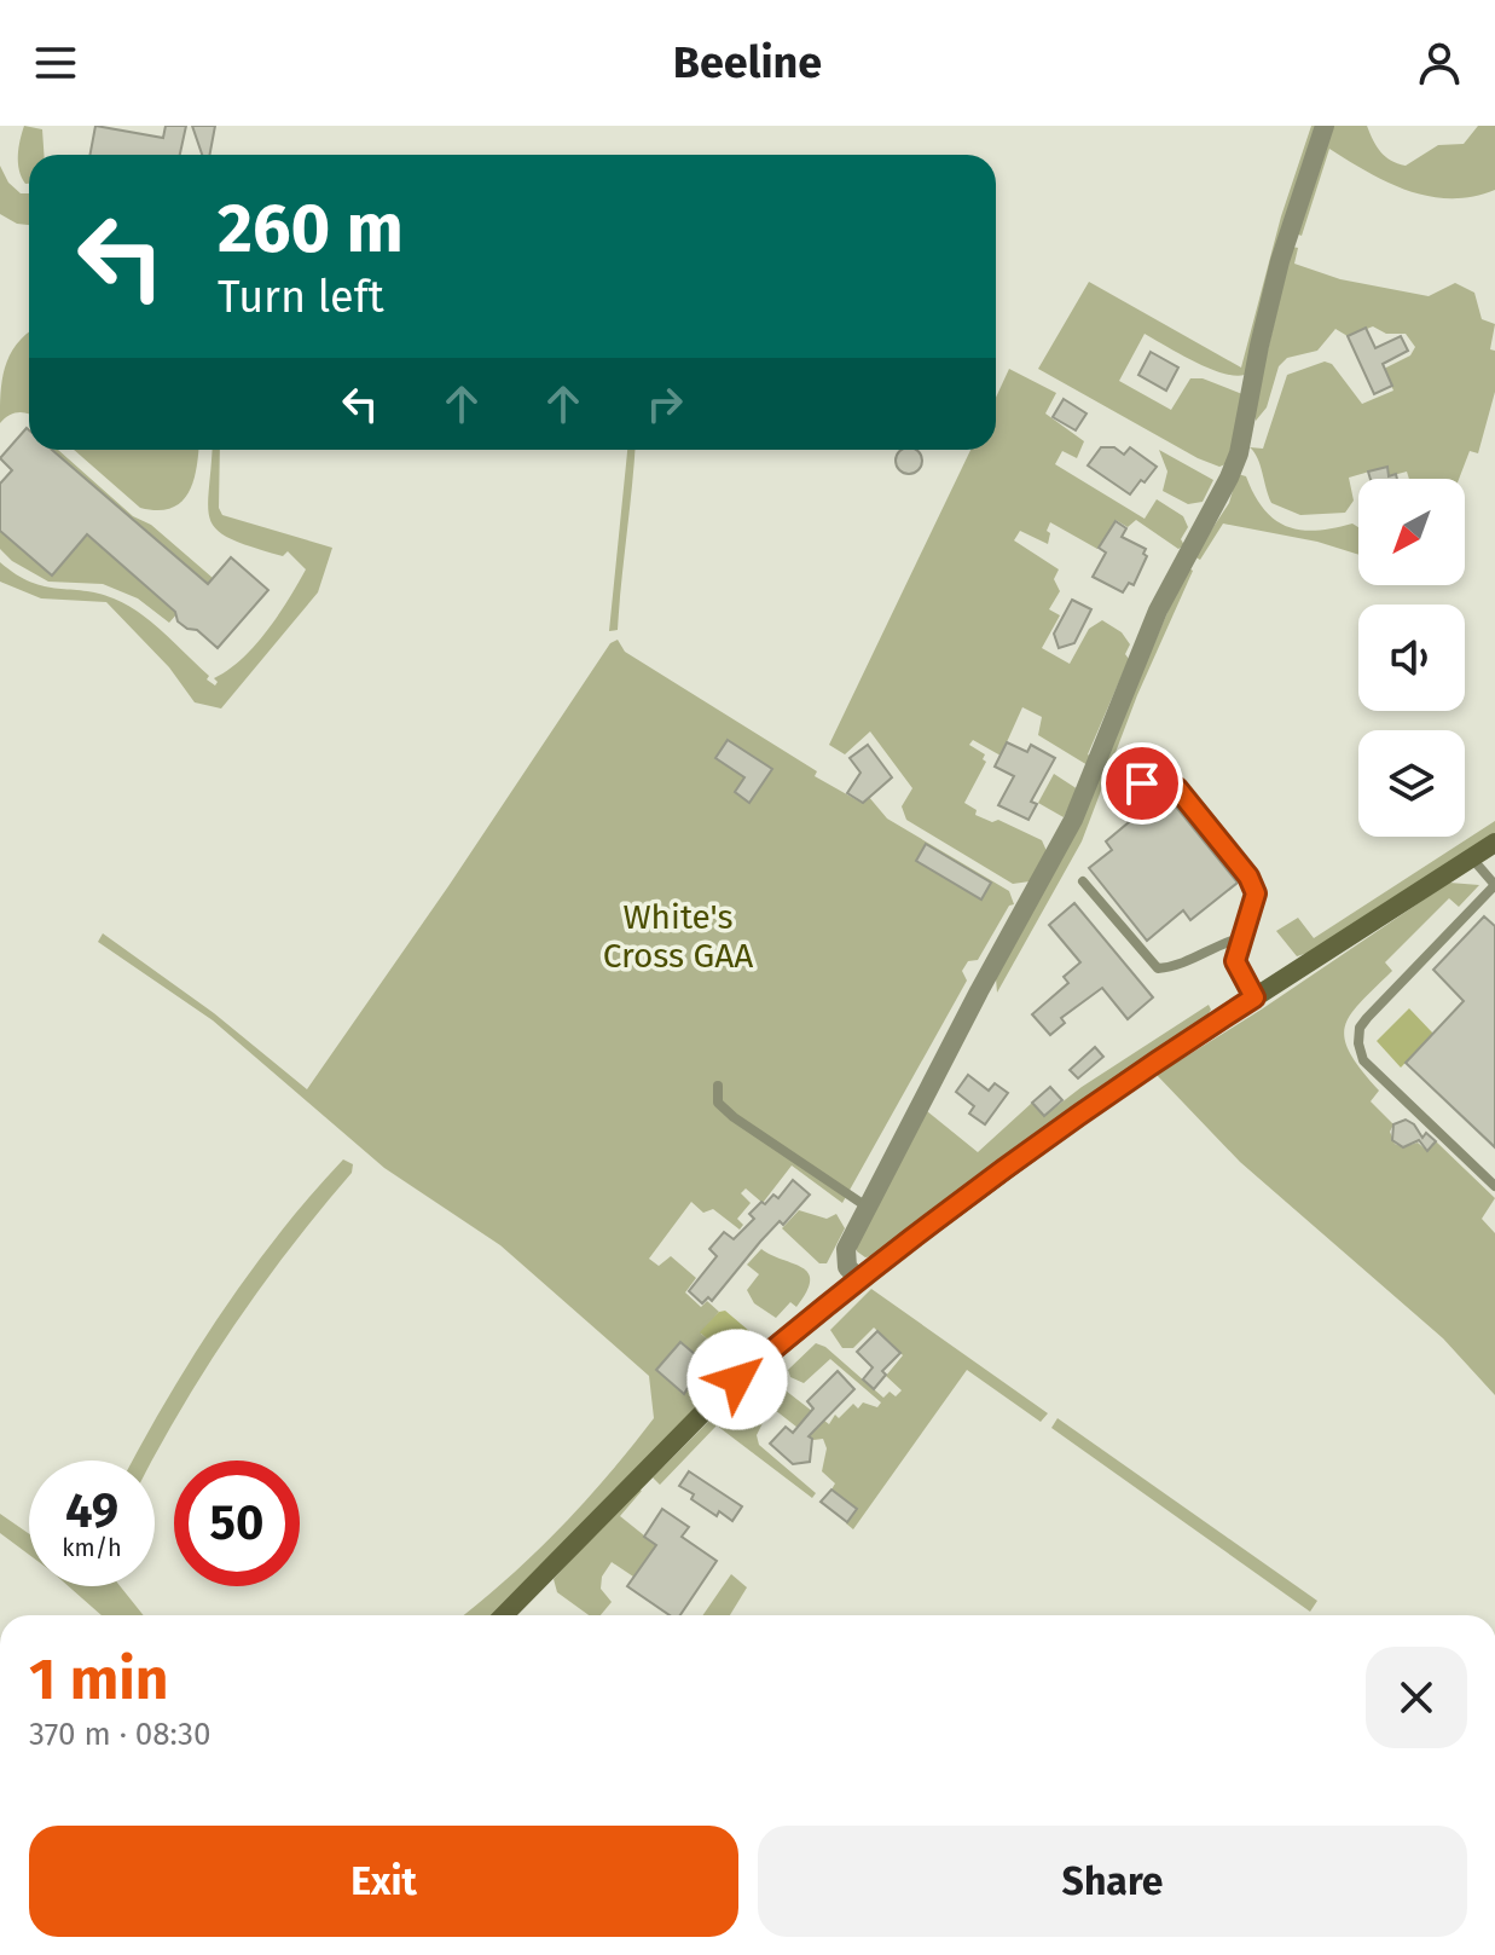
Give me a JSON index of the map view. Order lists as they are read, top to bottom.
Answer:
{
  "parks": ["White's Cross GAA"],
  "north": "bottom left",
  "page": {
    "header": "Beeline",
    "turn": ["260 m", "Turn left"],
    "speed": "49 km/h",
    "limit": "50",
    "heading": ["1 min", "370 m · 08:30"],
    "buttons": ["Exit", "Share"]
  }
}
